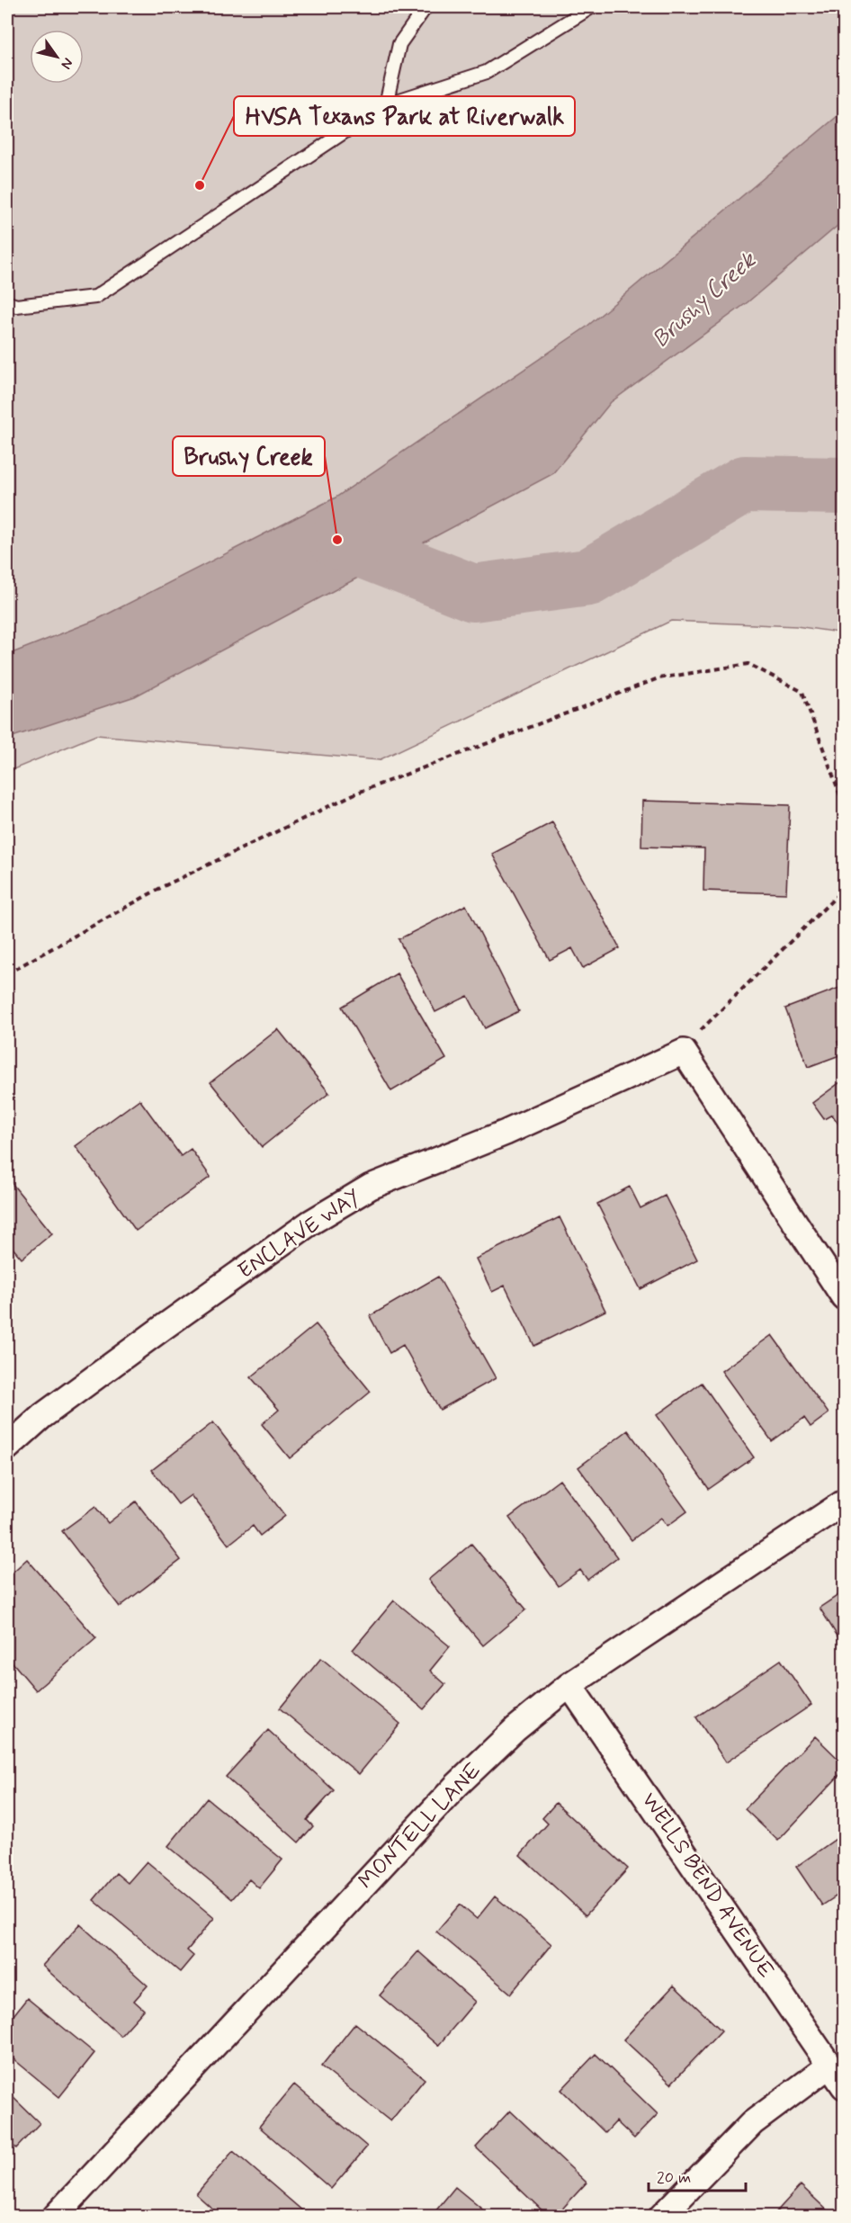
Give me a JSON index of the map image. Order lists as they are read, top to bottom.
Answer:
{
  "streets": {
    "street": ["ENCLAVE WAY", "MONTELL LANE", "WELLS BEND AVENUE"]
  },
  "crossings": [
    ["MONTELL LANE", "WELLS BEND AVENUE"]
  ],
  "water": ["Brushy Creek"],
  "places": ["HVSA Texans Park at Riverwalk", "Brushy Creek"],
  "scale_bar": "20 m",
  "north": "bottom right"
}
